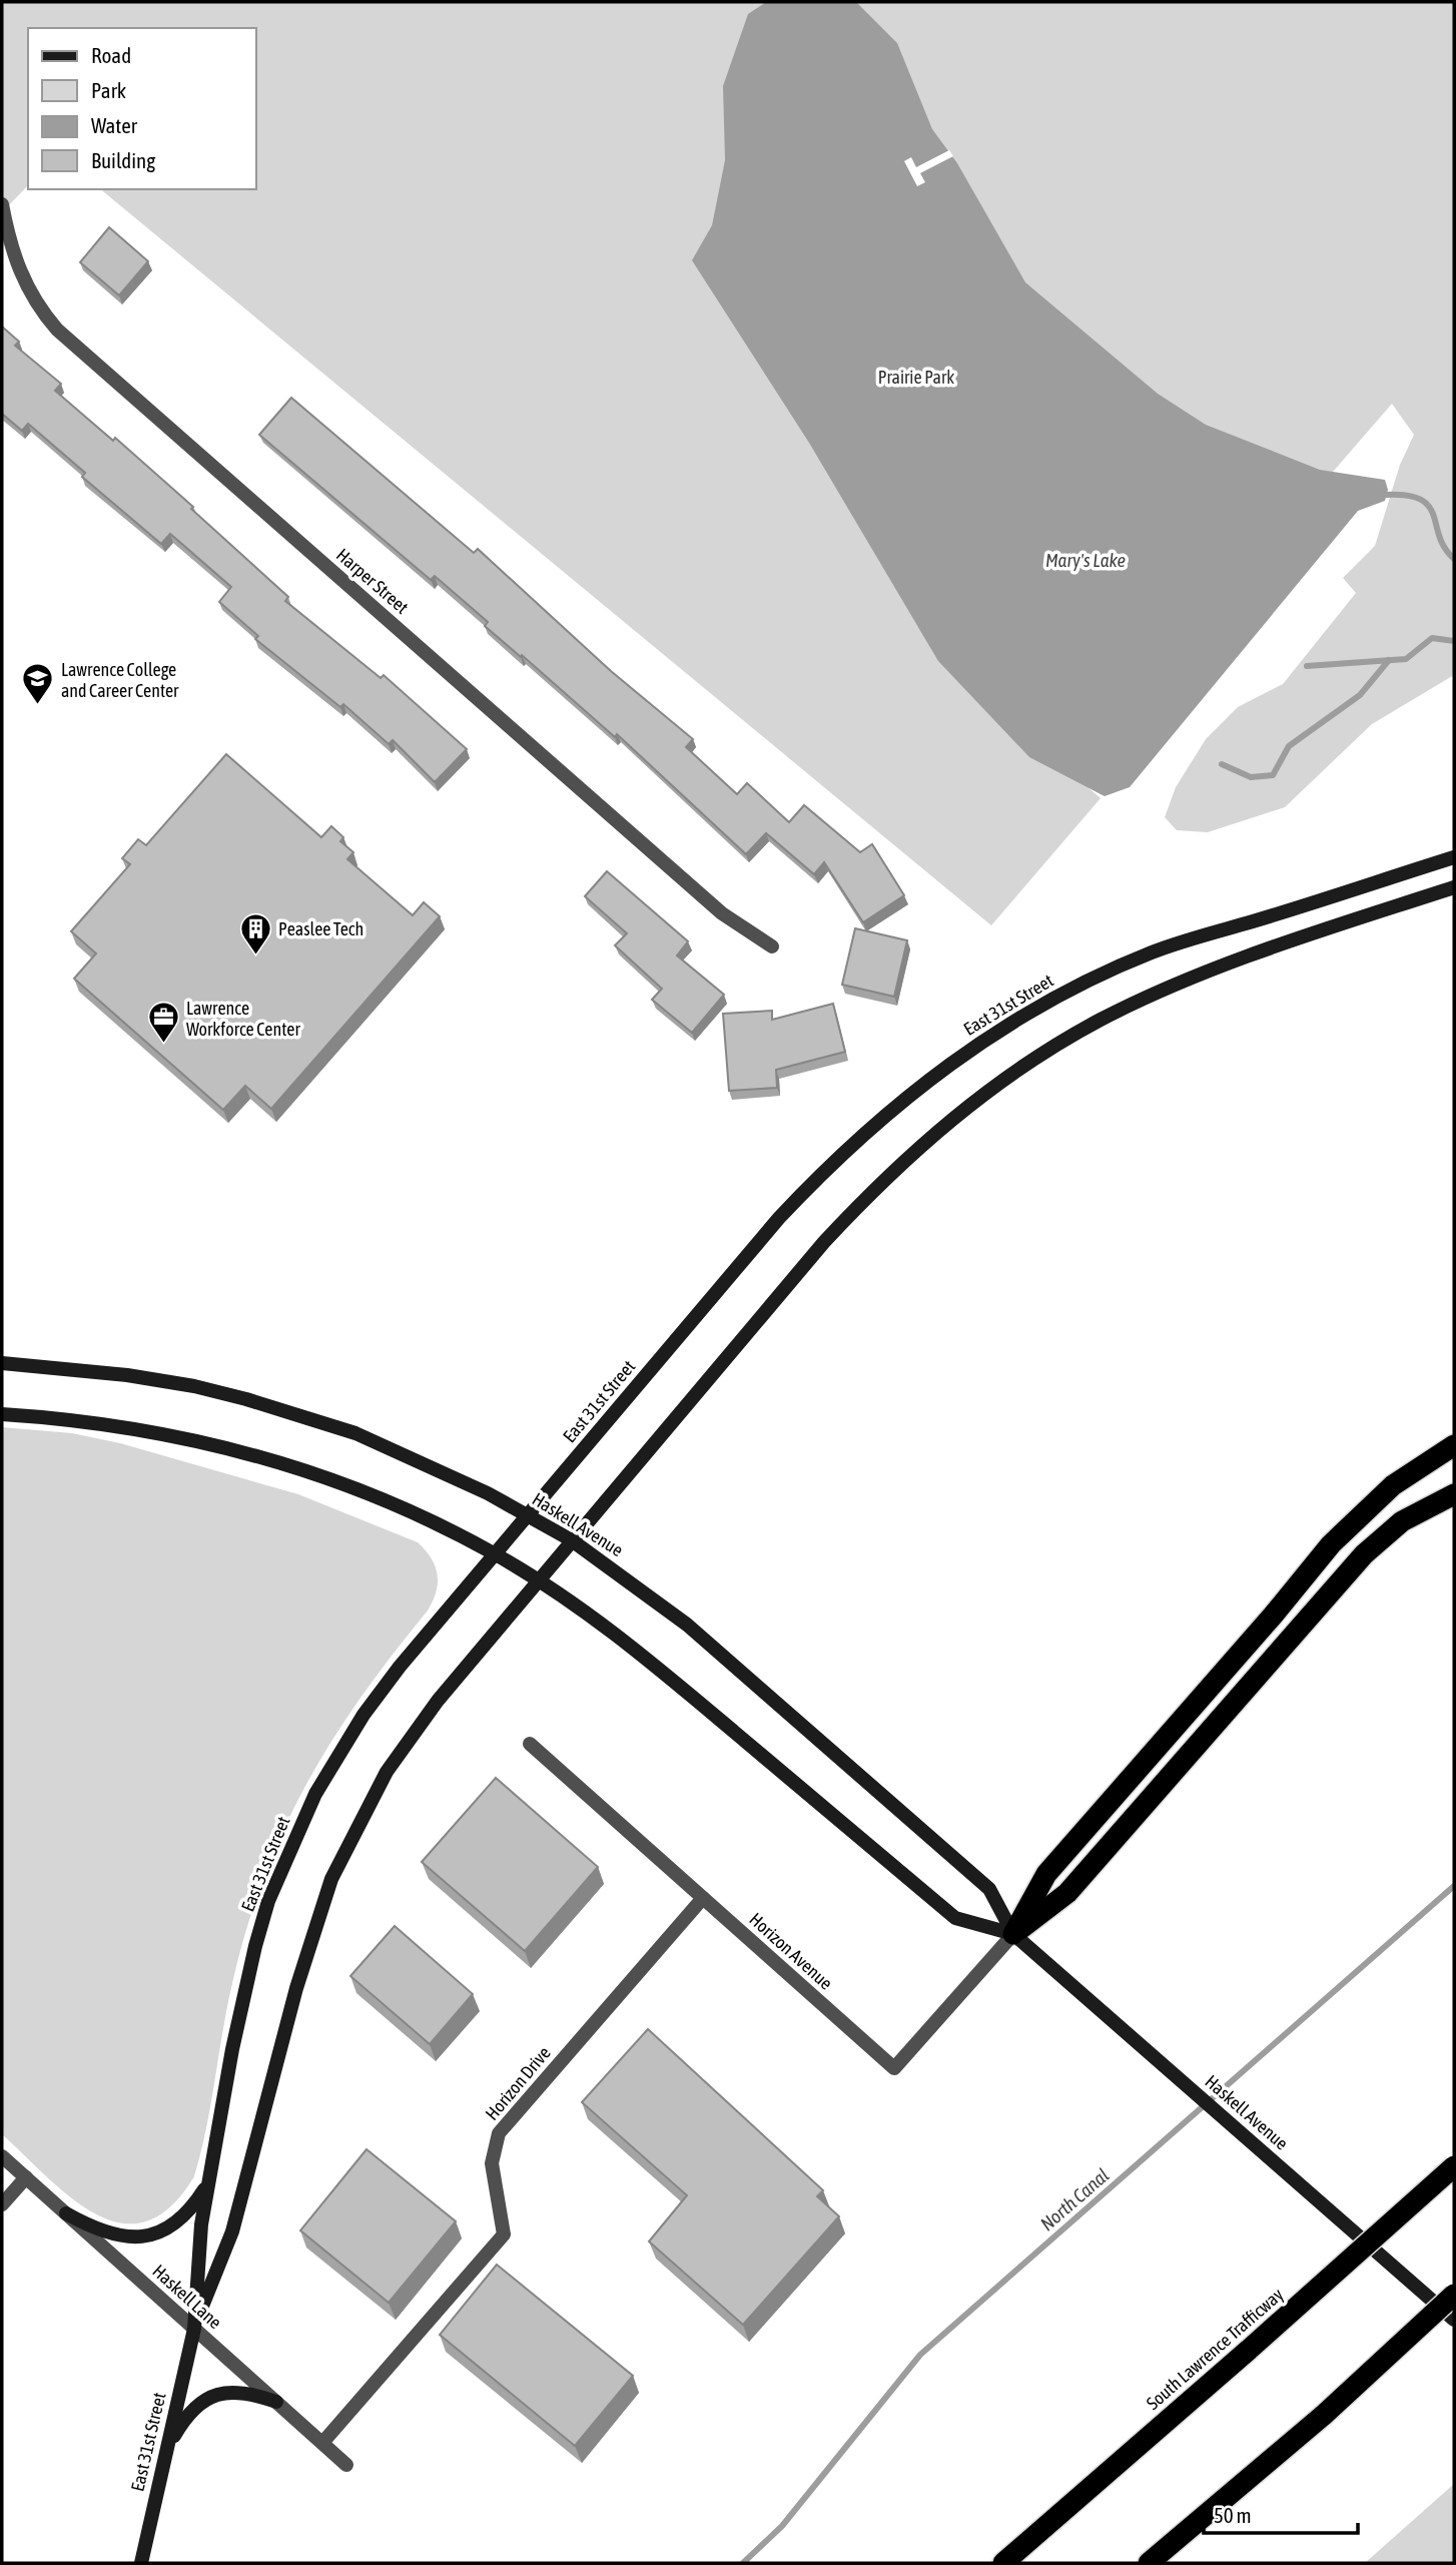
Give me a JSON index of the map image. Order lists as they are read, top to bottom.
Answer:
{
  "streets": {
    "highway": ["South Lawrence Trafficway"],
    "main road": ["East 31st Street", "Haskell Avenue"],
    "street": [
      "Harper Street",
      "Horizon Avenue",
      "Horizon Drive",
      "Haskell Lane"
    ]
  },
  "crossings": [
    ["East 31st Street", "Haskell Avenue"],
    ["East 31st Street", "Haskell Lane"],
    ["Haskell Avenue", "Horizon Avenue"],
    ["Horizon Avenue", "Horizon Drive"],
    ["Horizon Drive", "Haskell Lane"]
  ],
  "water": ["Mary's Lake", "North Canal"],
  "parks": ["Prairie Park"],
  "places": {
    "school or university": ["Lawrence College and Career Center"],
    "building": ["Peaslee Tech"],
    "office": ["Lawrence Workforce Center"]
  },
  "legend": [
    "Road",
    "Park",
    "Water",
    "Building"
  ],
  "scale_bar": "50 m"
}
